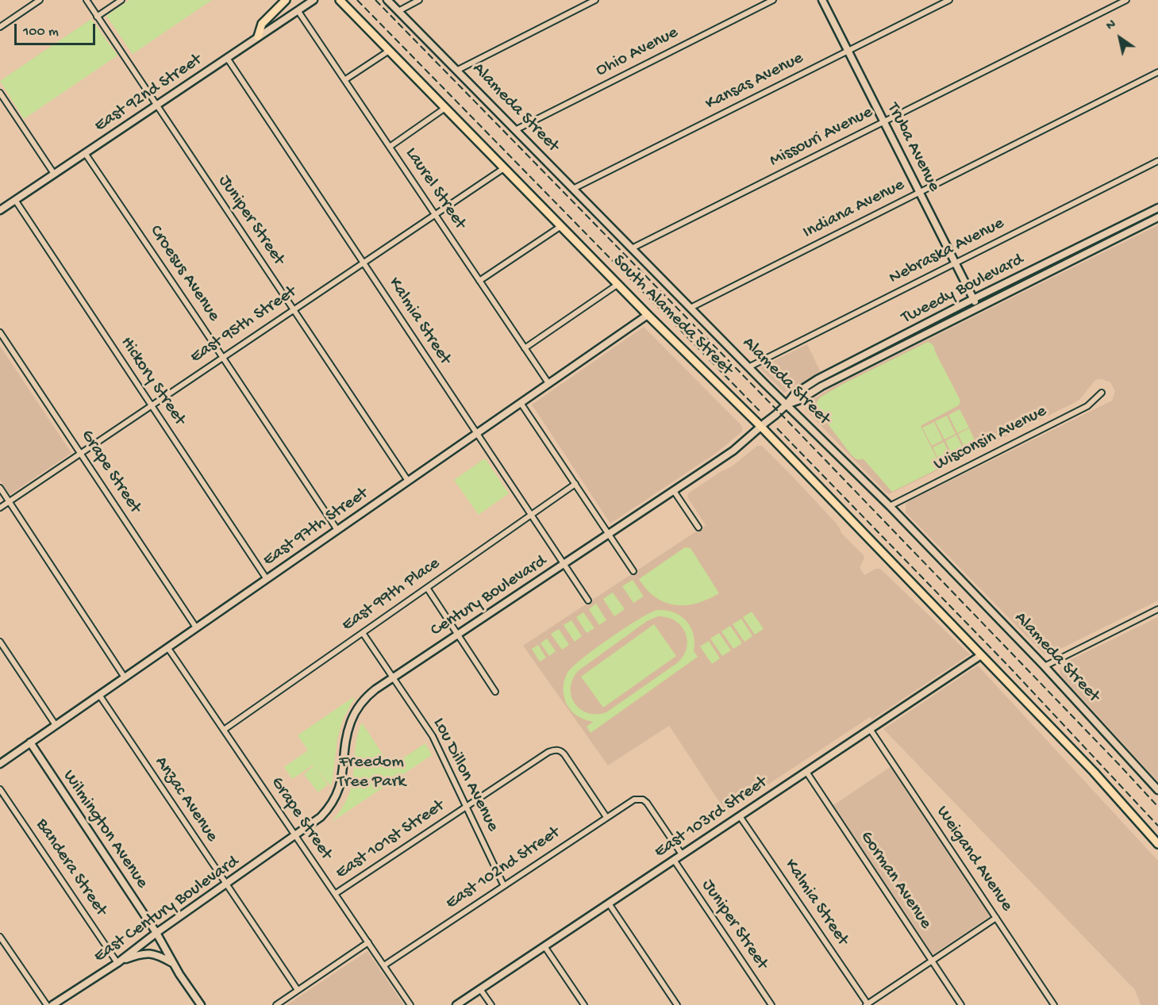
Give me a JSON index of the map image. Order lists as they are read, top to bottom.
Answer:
{
  "streets": {
    "main road": ["South Alameda Street"],
    "street": [
      "Ohio Avenue",
      "Kansas Avenue",
      "East 92nd Street",
      "Alameda Street",
      "Missouri Avenue",
      "Truba Avenue",
      "Laurel Street",
      "Indiana Avenue",
      "Juniper Street",
      "Nebraska Avenue",
      "Croesus Avenue",
      "Tweedy Boulevard",
      "Kalmia Street",
      "East 95th Street",
      "Hickory Street",
      "Wisconsin Avenue",
      "Grape Street",
      "East 97th Street",
      "East 99th Place",
      "Century Boulevard",
      "Lou Dillon Avenue",
      "Anzac Avenue",
      "East 103rd Street",
      "Wilmington Avenue",
      "East 101st Street",
      "Weigand Avenue",
      "Bandera Street",
      "East 102nd Street",
      "Gorman Avenue",
      "East Century Boulevard"
    ]
  },
  "crossings": [
    ["Ohio Avenue", "Alameda Street"],
    ["Kansas Avenue", "Alameda Street"],
    ["Kansas Avenue", "Truba Avenue"],
    ["East 92nd Street", "Laurel Street"],
    ["East 92nd Street", "Juniper Street"],
    ["East 92nd Street", "Croesus Avenue"],
    ["East 92nd Street", "Kalmia Street"],
    ["East 92nd Street", "Hickory Street"],
    ["Alameda Street", "Missouri Avenue"],
    ["Alameda Street", "Indiana Avenue"],
    ["Alameda Street", "Nebraska Avenue"],
    ["Alameda Street", "Tweedy Boulevard"],
    ["Alameda Street", "Wisconsin Avenue"],
    ["Missouri Avenue", "Truba Avenue"],
    ["Truba Avenue", "Indiana Avenue"],
    ["Truba Avenue", "Nebraska Avenue"],
    ["Truba Avenue", "Tweedy Boulevard"],
    ["Laurel Street", "East 95th Street"],
    ["Laurel Street", "East 97th Street"],
    ["Juniper Street", "East 95th Street"],
    ["Juniper Street", "East 97th Street"],
    ["Juniper Street", "East 103rd Street"],
    ["Croesus Avenue", "East 95th Street"],
    ["Croesus Avenue", "East 97th Street"],
    ["Tweedy Boulevard", "South Alameda Street"],
    ["Tweedy Boulevard", "Century Boulevard"],
    ["South Alameda Street", "East 95th Street"],
    ["South Alameda Street", "East 97th Street"],
    ["South Alameda Street", "Century Boulevard"],
    ["South Alameda Street", "East 103rd Street"],
    ["Kalmia Street", "East 95th Street"],
    ["Kalmia Street", "East 97th Street"],
    ["Kalmia Street", "East 99th Place"],
    ["Kalmia Street", "Century Boulevard"],
    ["Kalmia Street", "East 103rd Street"],
    ["East 95th Street", "Hickory Street"],
    ["East 95th Street", "Grape Street"],
    ["Hickory Street", "East 97th Street"],
    ["Grape Street", "East 97th Street"],
    ["Grape Street", "East 99th Place"],
    ["Grape Street", "Century Boulevard"],
    ["Grape Street", "East 101st Street"],
    ["Grape Street", "East 102nd Street"],
    ["Grape Street", "East Century Boulevard"],
    ["East 97th Street", "Anzac Avenue"],
    ["East 97th Street", "Wilmington Avenue"],
    ["East 99th Place", "Lou Dillon Avenue"],
    ["Century Boulevard", "Lou Dillon Avenue"],
    ["Century Boulevard", "East Century Boulevard"],
    ["Lou Dillon Avenue", "East 101st Street"],
    ["Lou Dillon Avenue", "East 102nd Street"],
    ["Anzac Avenue", "East Century Boulevard"],
    ["East 103rd Street", "Weigand Avenue"],
    ["East 103rd Street", "East 102nd Street"],
    ["East 103rd Street", "Gorman Avenue"],
    ["Wilmington Avenue", "East Century Boulevard"],
    ["East 101st Street", "East 102nd Street"],
    ["Bandera Street", "East Century Boulevard"]
  ],
  "parks": ["Freedom Tree Park"],
  "scale_bar": "100 m",
  "north": "top left"
}
